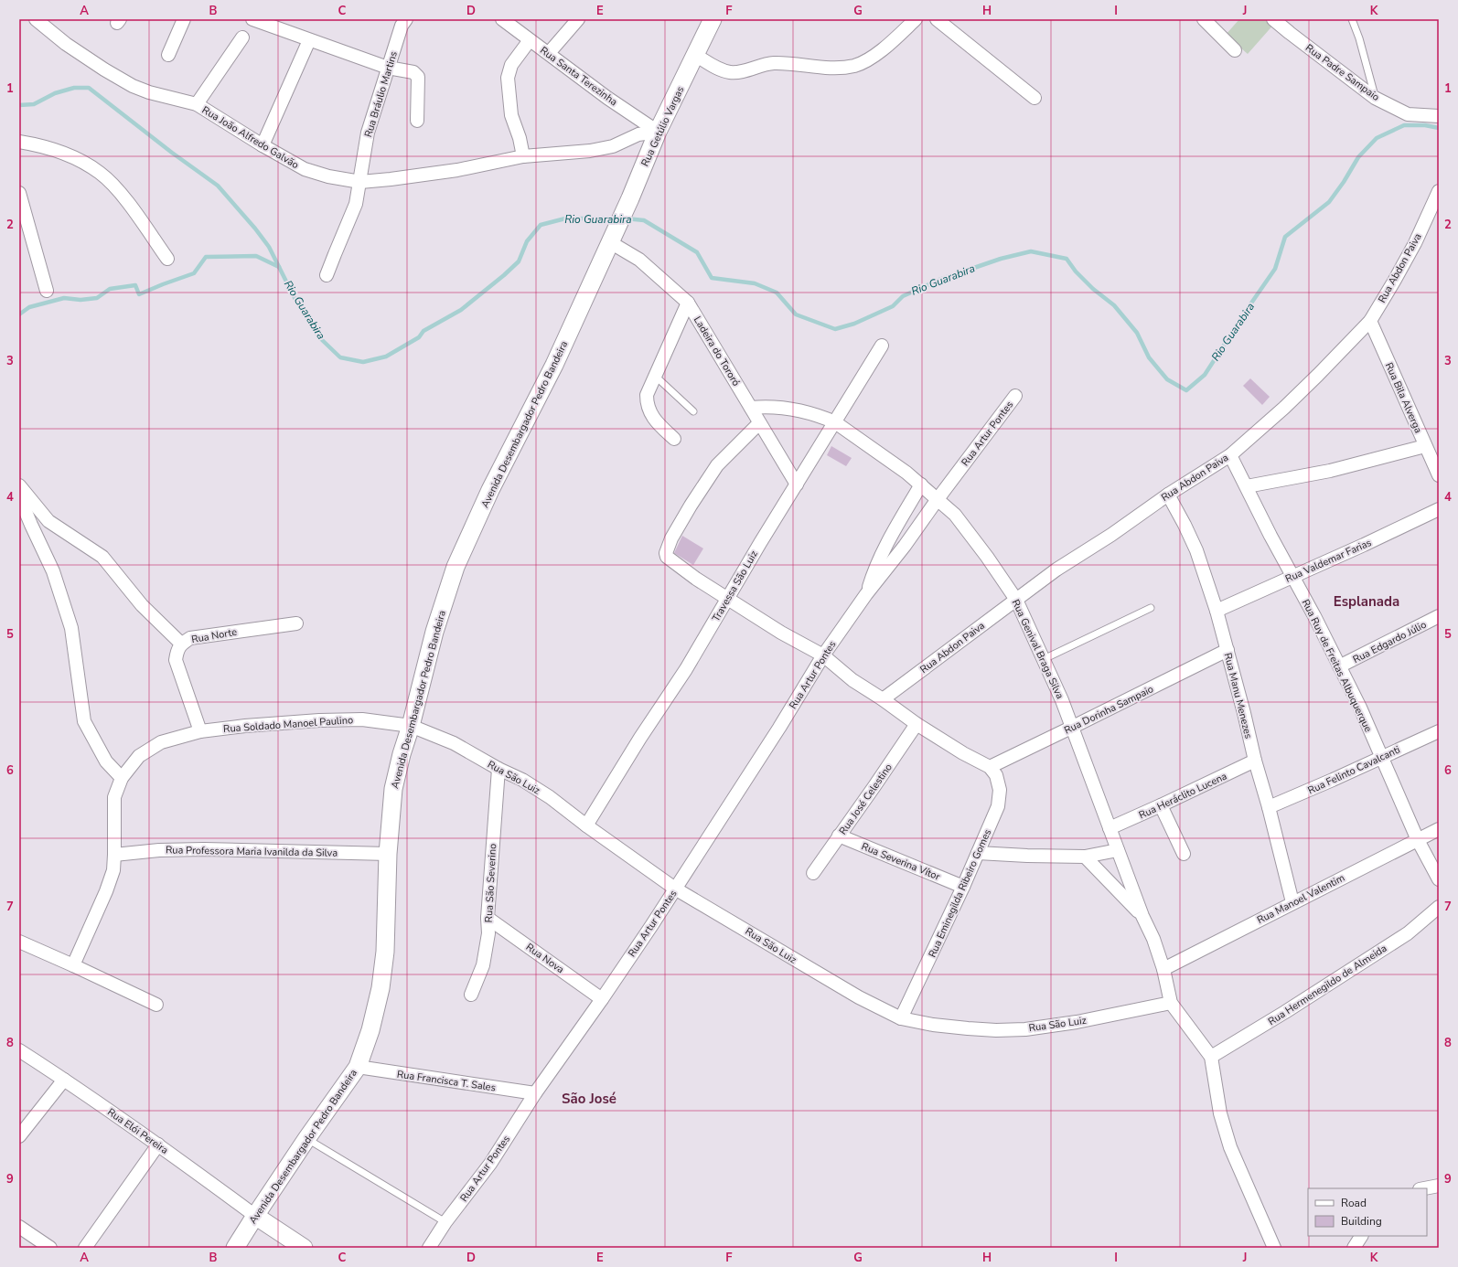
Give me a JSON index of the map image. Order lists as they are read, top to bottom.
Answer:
{
  "streets": {
    "main road": ["Rua Getúlio Vargas", "Avenida Desembargador Pedro Bandeira"],
    "street": [
      "Rua Padre Sampaio",
      "Rua Santa Terezinha",
      "Rua Bráulio Martins",
      "Rua João Alfredo Galvão",
      "Rua Abdon Paiva",
      "Ladeira do Tororó",
      "Rua Bila Alverga",
      "Rua Artur Pontes",
      "Rua Valdemar Farias",
      "Travessa São Luiz",
      "Rua Norte",
      "Rua Edgardo Júlio",
      "Rua Genival Braga Silva",
      "Rua Ruy de Freitas Albuquerque",
      "Rua Manu Menezes",
      "Rua Dorinha Sampaio",
      "Rua Soldado Manoel Paulino",
      "Rua Felinto Cavalcanti",
      "Rua São Luiz",
      "Rua Heráclito Lucena",
      "Rua José Celestino",
      "Rua Professora Maria Ivanilda da Silva",
      "Rua Severina Vítor",
      "Rua São Severino",
      "Rua Eminegilda Ribeiro Gomes",
      "Rua Manoel Valentim",
      "Rua Nova",
      "Rua Hermenegildo de Almeida",
      "Rua Francisca T. Sales",
      "Rua Elói Pereira"
    ]
  },
  "crossings": [
    ["Rua Santa Terezinha", "Rua Getúlio Vargas"],
    ["Rua Santa Terezinha", "Rua João Alfredo Galvão"],
    ["Rua Bráulio Martins", "Rua João Alfredo Galvão"],
    ["Rua Getúlio Vargas", "Rua João Alfredo Galvão"],
    ["Rua Getúlio Vargas", "Ladeira do Tororó"],
    ["Rua Getúlio Vargas", "Avenida Desembargador Pedro Bandeira"],
    ["Rua Abdon Paiva", "Rua Bila Alverga"],
    ["Rua Abdon Paiva", "Rua Genival Braga Silva"],
    ["Rua Abdon Paiva", "Rua Ruy de Freitas Albuquerque"],
    ["Rua Abdon Paiva", "Rua Manu Menezes"],
    ["Ladeira do Tororó", "Avenida Desembargador Pedro Bandeira"],
    ["Ladeira do Tororó", "Travessa São Luiz"],
    ["Ladeira do Tororó", "Rua Genival Braga Silva"],
    ["Avenida Desembargador Pedro Bandeira", "Rua Soldado Manoel Paulino"],
    ["Avenida Desembargador Pedro Bandeira", "Rua São Luiz"],
    ["Avenida Desembargador Pedro Bandeira", "Rua Professora Maria Ivanilda da Silva"],
    ["Avenida Desembargador Pedro Bandeira", "Rua Francisca T. Sales"],
    ["Avenida Desembargador Pedro Bandeira", "Rua Elói Pereira"],
    ["Rua Artur Pontes", "Rua Genival Braga Silva"],
    ["Rua Artur Pontes", "Rua São Luiz"],
    ["Rua Artur Pontes", "Rua Nova"],
    ["Rua Artur Pontes", "Rua Francisca T. Sales"],
    ["Rua Valdemar Farias", "Rua Ruy de Freitas Albuquerque"],
    ["Rua Valdemar Farias", "Rua Manu Menezes"],
    ["Travessa São Luiz", "Rua Genival Braga Silva"],
    ["Travessa São Luiz", "Rua São Luiz"],
    ["Rua Norte", "Rua Soldado Manoel Paulino"],
    ["Rua Edgardo Júlio", "Rua Ruy de Freitas Albuquerque"],
    ["Rua Genival Braga Silva", "Rua Dorinha Sampaio"],
    ["Rua Genival Braga Silva", "Rua São Luiz"],
    ["Rua Genival Braga Silva", "Rua Heráclito Lucena"],
    ["Rua Genival Braga Silva", "Rua Manoel Valentim"],
    ["Rua Genival Braga Silva", "Rua Hermenegildo de Almeida"],
    ["Rua Ruy de Freitas Albuquerque", "Rua Felinto Cavalcanti"],
    ["Rua Ruy de Freitas Albuquerque", "Rua Manoel Valentim"],
    ["Rua Manu Menezes", "Rua Dorinha Sampaio"],
    ["Rua Manu Menezes", "Rua Felinto Cavalcanti"],
    ["Rua Manu Menezes", "Rua Heráclito Lucena"],
    ["Rua Manu Menezes", "Rua Manoel Valentim"],
    ["Rua Dorinha Sampaio", "Rua Eminegilda Ribeiro Gomes"],
    ["Rua Soldado Manoel Paulino", "Rua São Luiz"],
    ["Rua Soldado Manoel Paulino", "Rua Professora Maria Ivanilda da Silva"],
    ["Rua São Luiz", "Rua São Severino"],
    ["Rua São Luiz", "Rua Eminegilda Ribeiro Gomes"],
    ["Rua José Celestino", "Rua Severina Vítor"],
    ["Rua Severina Vítor", "Rua Eminegilda Ribeiro Gomes"],
    ["Rua São Severino", "Rua Nova"]
  ],
  "districts": ["Esplanada", "São José"],
  "water": ["Rio Guarabira"],
  "legend": ["Road", "Building"],
  "grid": {
    "columns": [
      "A",
      "B",
      "C",
      "D",
      "E",
      "F",
      "G",
      "H",
      "I",
      "J",
      "K"
    ],
    "rows": [
      "1",
      "2",
      "3",
      "4",
      "5",
      "6",
      "7",
      "8",
      "9"
    ]
  }
}
